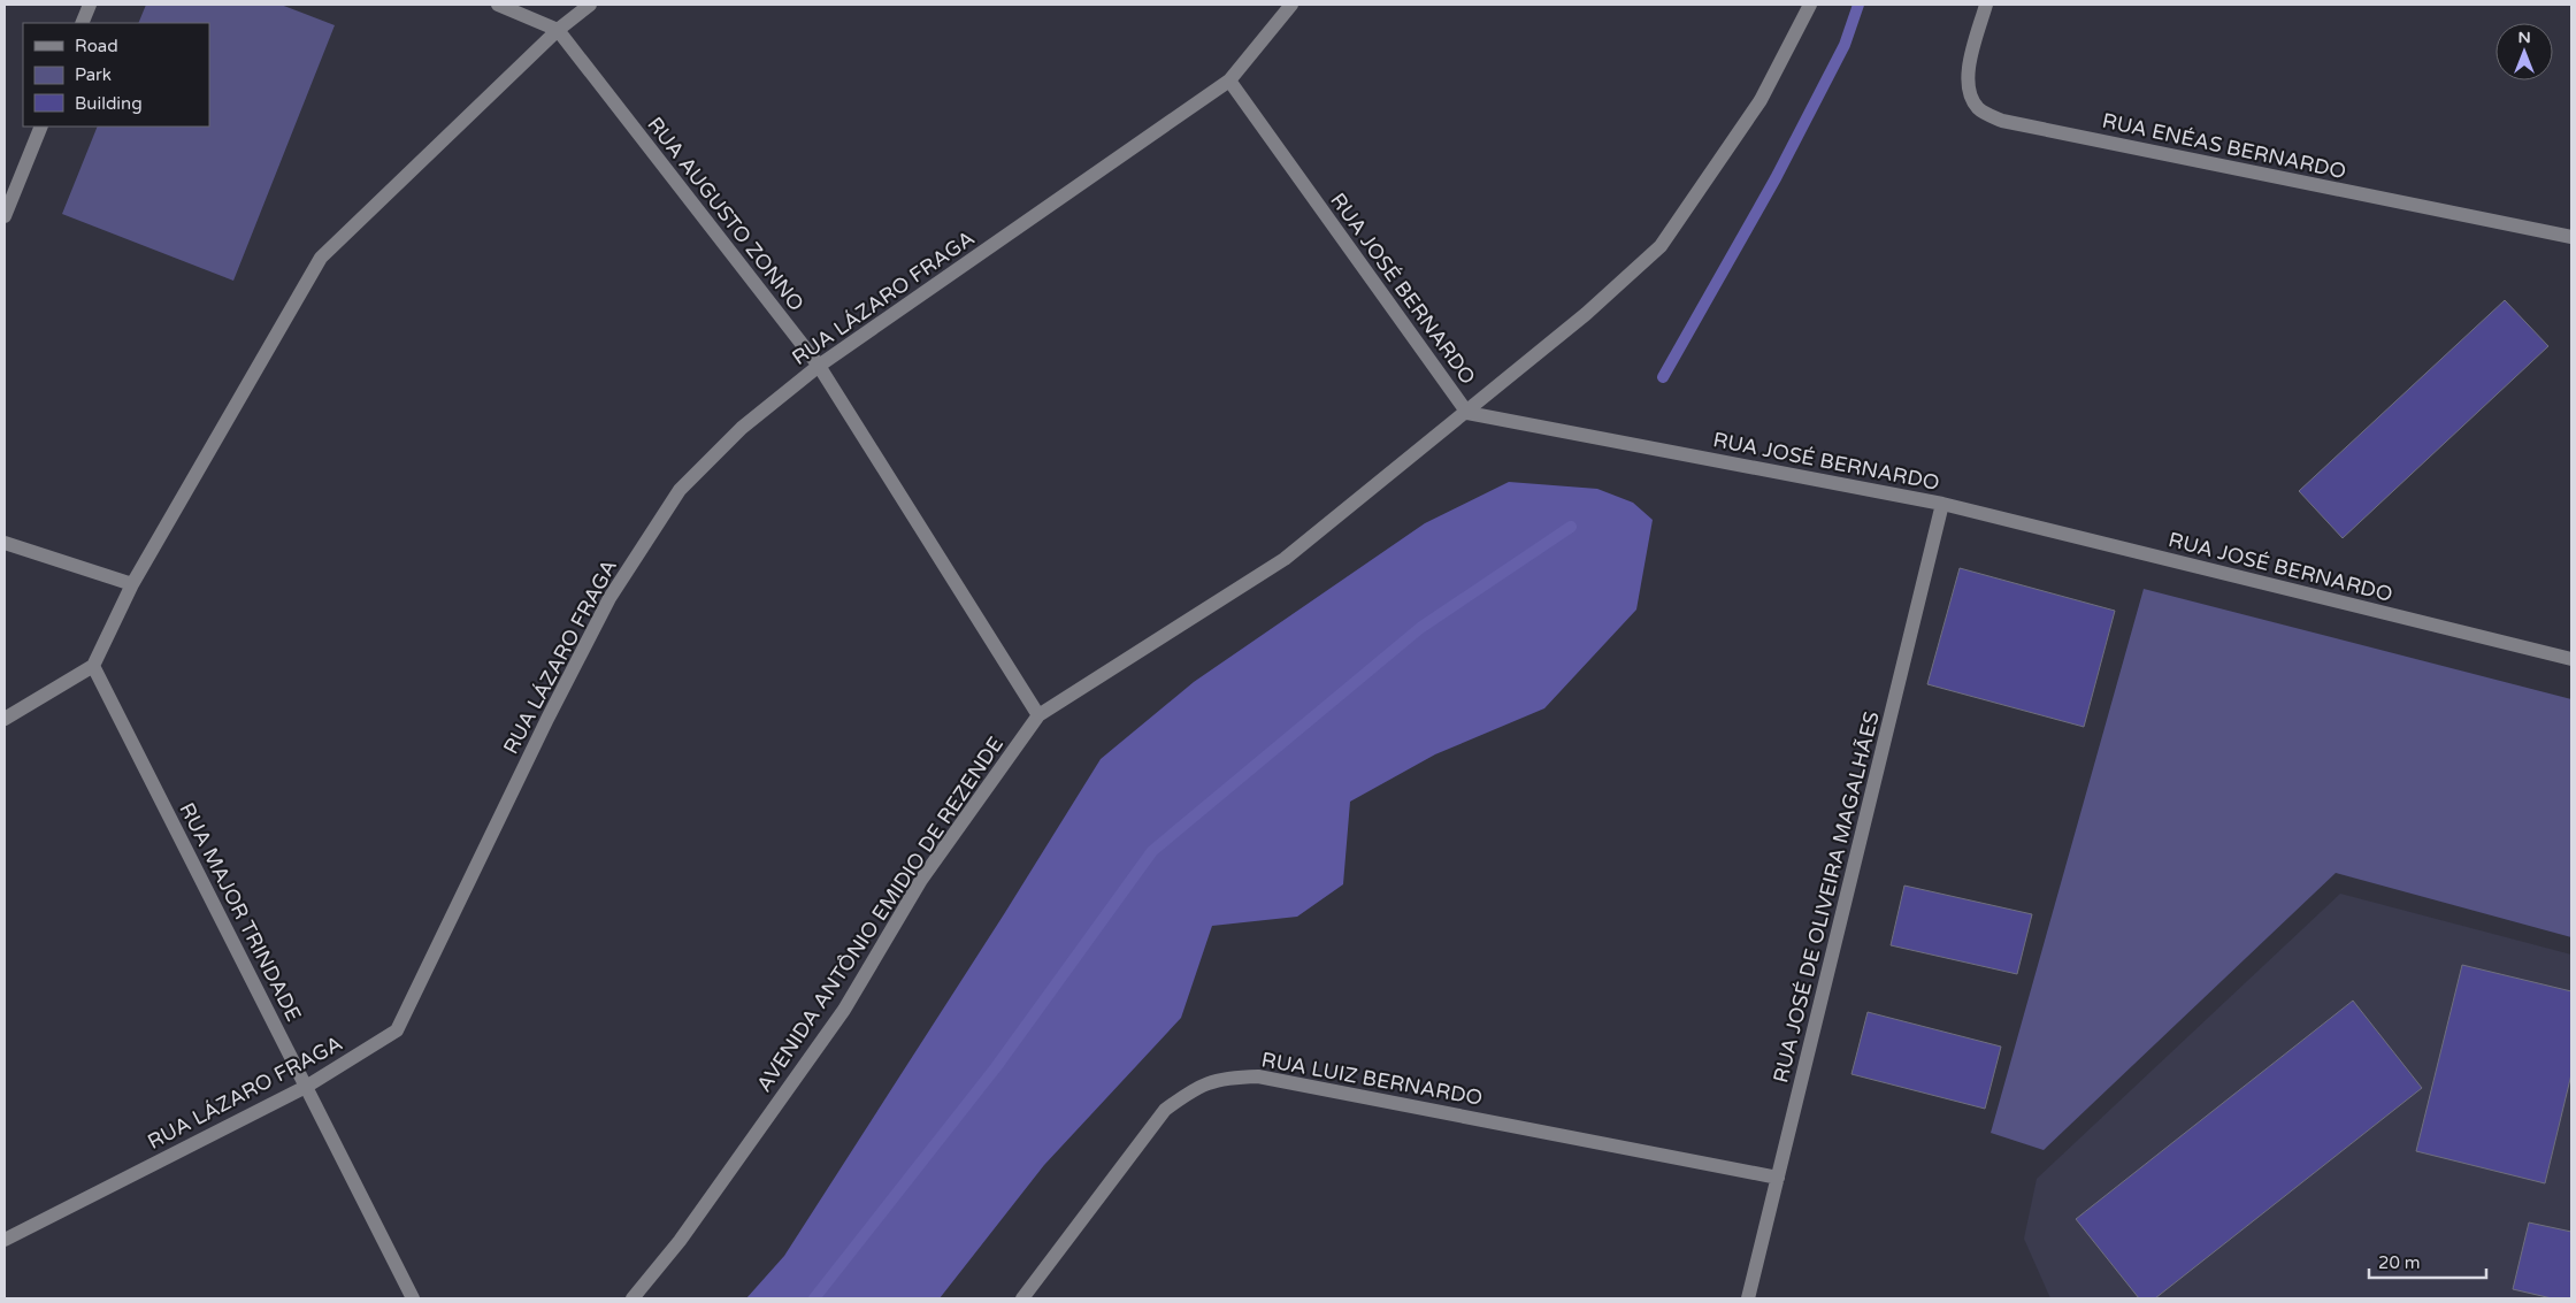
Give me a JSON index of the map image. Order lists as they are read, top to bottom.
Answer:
{
  "streets": {
    "street": [
      "RUA ENÉAS BERNARDO",
      "RUA AUGUSTO ZONNO",
      "RUA JOSÉ BERNARDO",
      "RUA LÁZARO FRAGA",
      "RUA JOSÉ DE OLIVEIRA MAGALHÃES",
      "RUA MAJOR TRINDADE",
      "AVENIDA ANTÔNIO EMIDIO DE REZENDE",
      "RUA LUIZ BERNARDO"
    ]
  },
  "crossings": [
    ["RUA AUGUSTO ZONNO", "RUA LÁZARO FRAGA"],
    ["RUA AUGUSTO ZONNO", "AVENIDA ANTÔNIO EMIDIO DE REZENDE"],
    ["RUA JOSÉ BERNARDO", "RUA LÁZARO FRAGA"],
    ["RUA JOSÉ BERNARDO", "RUA JOSÉ DE OLIVEIRA MAGALHÃES"],
    ["RUA JOSÉ BERNARDO", "AVENIDA ANTÔNIO EMIDIO DE REZENDE"],
    ["RUA LÁZARO FRAGA", "RUA MAJOR TRINDADE"],
    ["RUA JOSÉ DE OLIVEIRA MAGALHÃES", "RUA LUIZ BERNARDO"]
  ],
  "legend": ["Road", "Park", "Building"],
  "scale_bar": "20 m",
  "north": "top"
}
